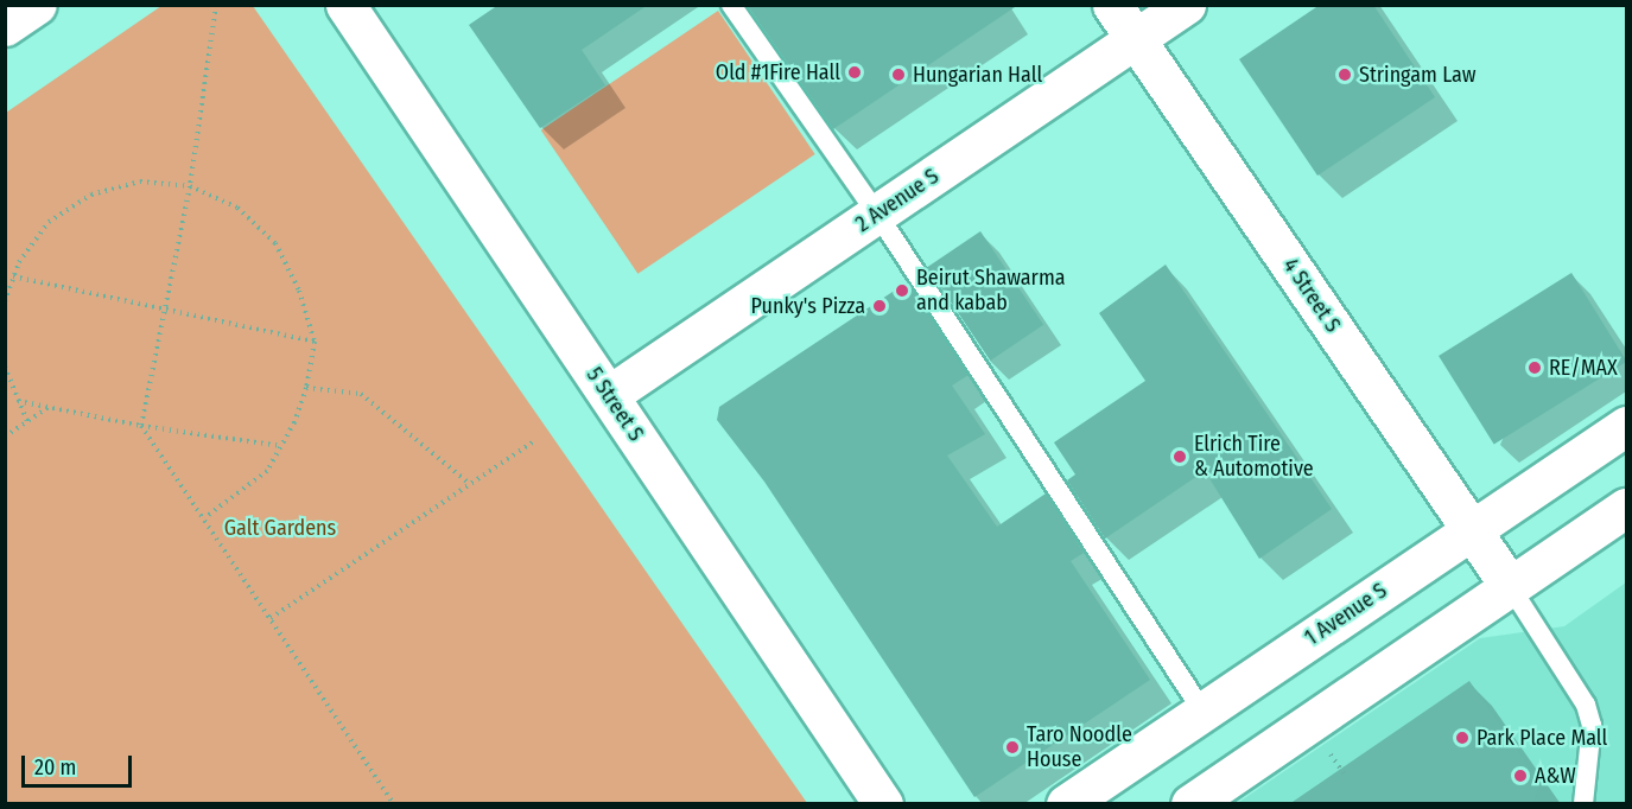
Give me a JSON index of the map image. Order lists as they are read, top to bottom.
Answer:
{
  "streets": {
    "street": [
      "2 Avenue S",
      "4 Street S",
      "5 Street S",
      "1 Avenue S"
    ]
  },
  "crossings": [
    ["2 Avenue S", "4 Street S"],
    ["2 Avenue S", "5 Street S"],
    ["4 Street S", "1 Avenue S"]
  ],
  "parks": ["Galt Gardens"],
  "places": [
    "Old #1Fire Hall",
    "Hungarian Hall",
    "Stringam Law",
    "Beirut Shawarma and kabab",
    "Punky's Pizza",
    "RE/MAX",
    "Elrich Tire & Automotive",
    "Park Place Mall",
    "Taro Noodle House",
    "A&W"
  ],
  "scale_bar": "20 m"
}
